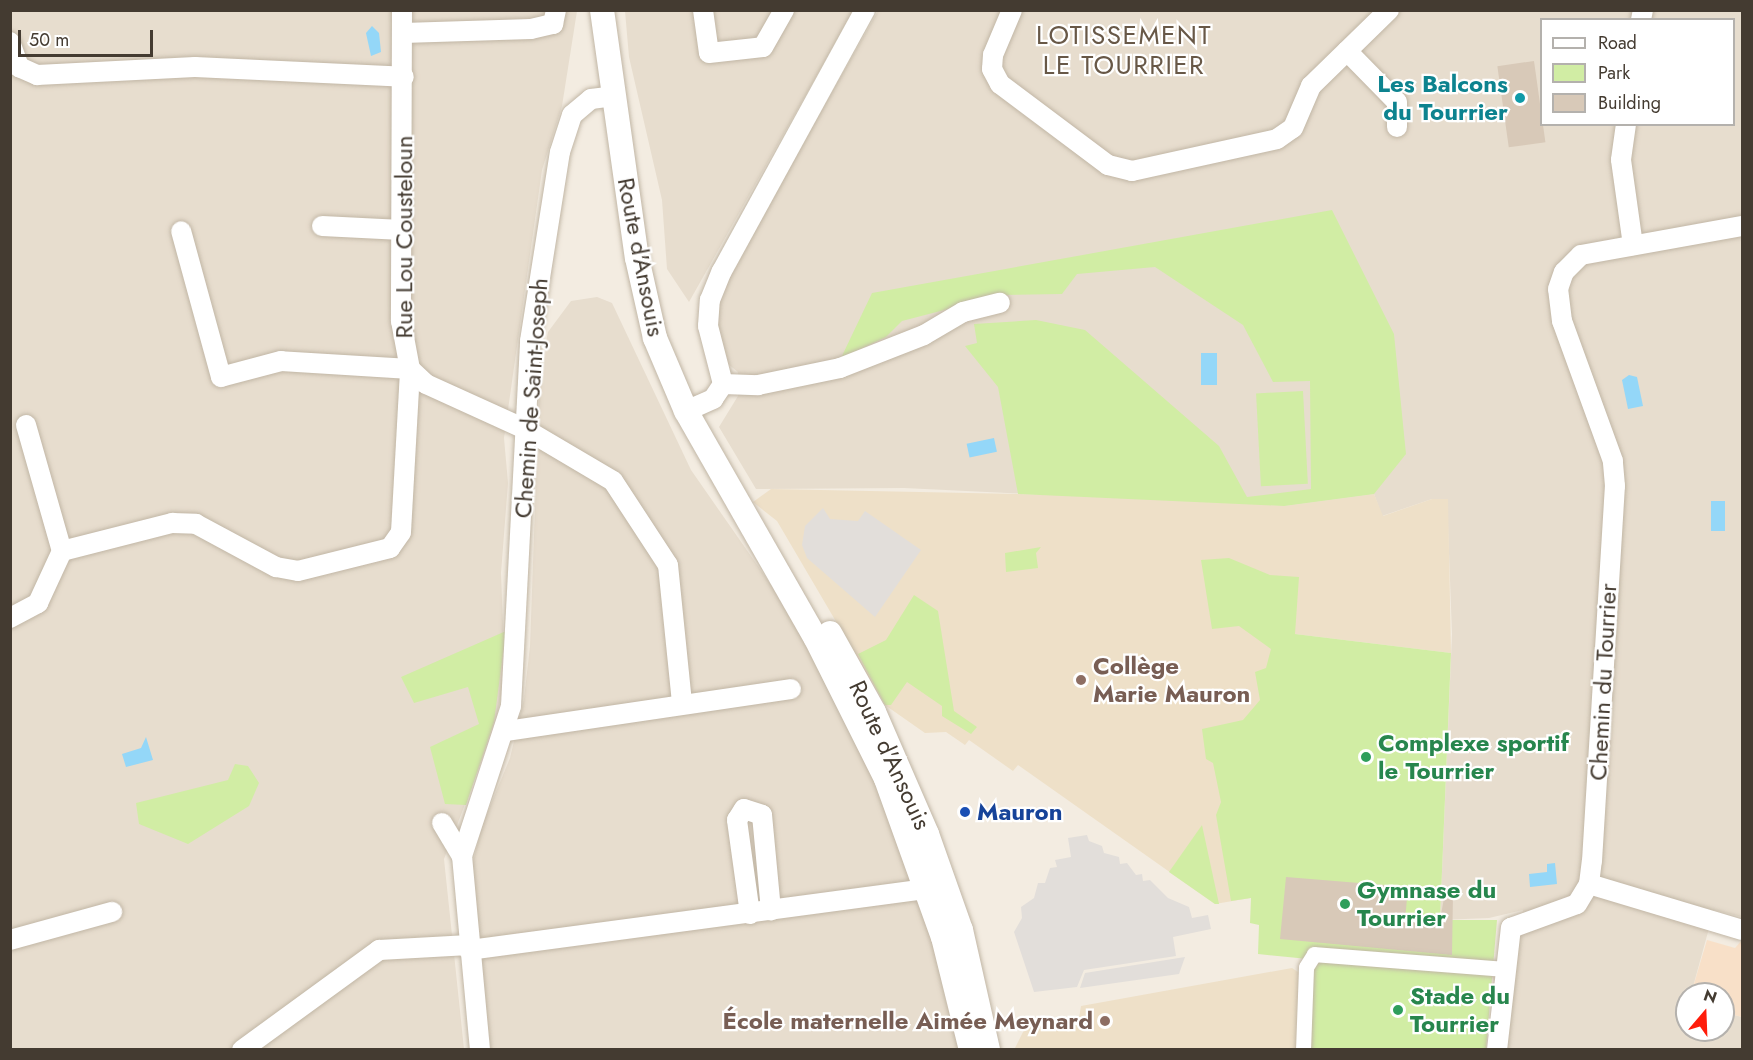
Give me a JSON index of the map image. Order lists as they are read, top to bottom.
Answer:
{
  "streets": {
    "street": [
      "Rue Lou Cousteloun",
      "Route d'Ansouis",
      "Chemin de Saint-Joseph",
      "Chemin du Tourrier"
    ]
  },
  "crossings": [
    ["Rue Lou Cousteloun", "Chemin de Saint-Joseph"],
    ["Route d'Ansouis", "Chemin de Saint-Joseph"]
  ],
  "districts": ["LOTISSEMENT LE TOURRIER"],
  "places": [
    "Les Balcons du Tourrier",
    "Collège Marie Mauron",
    "Complexe sportif le Tourrier",
    "Mauron",
    "Gymnase du Tourrier",
    "Stade du Tourrier",
    "École maternelle Aimée Meynard"
  ],
  "legend": ["Road", "Park", "Building"],
  "scale_bar": "50 m",
  "north": "top"
}
